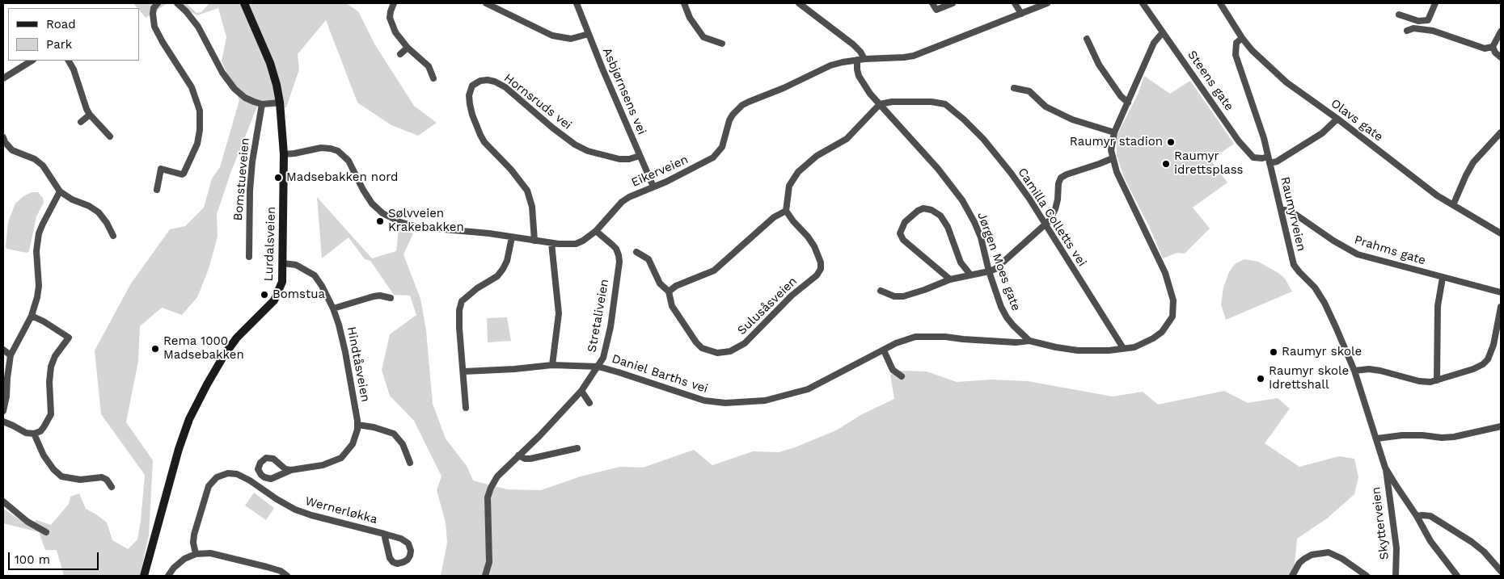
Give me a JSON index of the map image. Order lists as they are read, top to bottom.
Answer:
{
  "streets": {
    "main road": ["Lurdalsveien"],
    "street": [
      "Steens gate",
      "Asbjørnsens vei",
      "Hornsruds vei",
      "Olavs gate",
      "Eikerveien",
      "Bomstueveien",
      "Raumyrveien",
      "Camilla Colletts vei",
      "Prahms gate",
      "Jørgen Moes gate",
      "Sulusåsveien",
      "Stretaliveien",
      "Hindtåsveien",
      "Daniel Barths vei",
      "Wernerløkka",
      "Skytterveien"
    ]
  },
  "crossings": [
    ["Steens gate", "Raumyrveien"],
    ["Asbjørnsens vei", "Hornsruds vei"],
    ["Asbjørnsens vei", "Eikerveien"],
    ["Hornsruds vei", "Eikerveien"],
    ["Olavs gate", "Raumyrveien"],
    ["Eikerveien", "Lurdalsveien"],
    ["Eikerveien", "Jørgen Moes gate"],
    ["Eikerveien", "Stretaliveien"],
    ["Raumyrveien", "Prahms gate"],
    ["Raumyrveien", "Skytterveien"],
    ["Camilla Colletts vei", "Jørgen Moes gate"],
    ["Lurdalsveien", "Hindtåsveien"],
    ["Jørgen Moes gate", "Daniel Barths vei"],
    ["Stretaliveien", "Daniel Barths vei"]
  ],
  "places": [
    "Raumyr stadion",
    "Raumyr idrettsplass",
    "Madsebakken nord",
    "Sølvveien Krakebakken",
    "Bomstua",
    "Rema 1000 Madsebakken",
    "Raumyr skole",
    "Raumyr skole Idrettshall"
  ],
  "legend": ["Road", "Park"],
  "scale_bar": "100 m"
}
